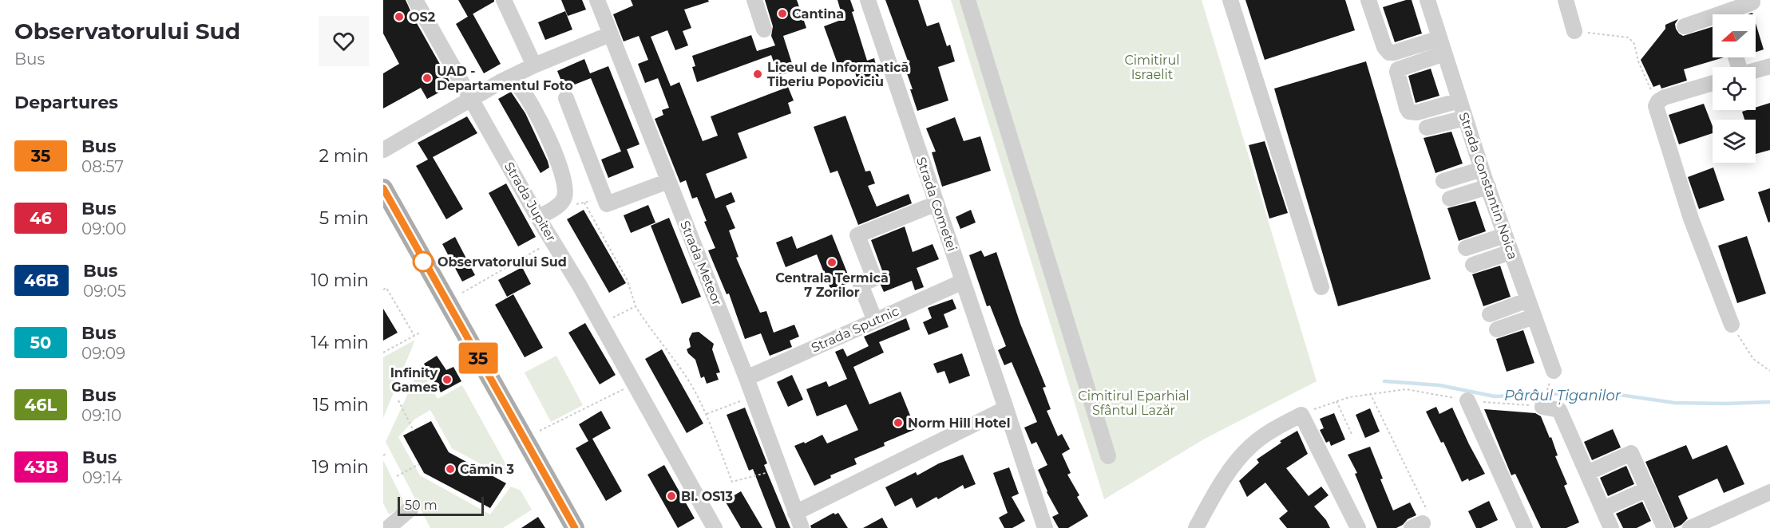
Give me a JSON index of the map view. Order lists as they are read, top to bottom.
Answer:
{
  "streets": {
    "street": [
      "Strada Constantin Noica",
      "Strada Jupiter",
      "Strada Cometei",
      "Strada Meteor",
      "Strada Sputnic"
    ]
  },
  "crossings": [
    ["Strada Cometei", "Strada Sputnic"],
    ["Strada Meteor", "Strada Sputnic"]
  ],
  "water": ["Pârâul Țiganilor"],
  "parks": ["Cimitirul Israelit", "Cimitirul Eparhial Sfântul Lazăr"],
  "places": [
    "Cantina",
    "OS2",
    "Liceul de Informatică Tiberiu Popoviciu",
    "UAD - Departamentul Foto",
    "Observatorului Sud",
    "Centrala Termică 7 Zorilor",
    "Infinity Games",
    "Norm Hill Hotel",
    "Cămin 3",
    "Bl. OS13"
  ],
  "lines": ["bus line 35"],
  "scale_bar": "50 m",
  "north": "left",
  "page": {
    "heading": [
      ["Observatorului Sud", "Bus"],
      "Departures"
    ],
    "on_map": "35",
    "list": [
      {
        "mark": "35",
        "name": "Bus",
        "note": "08:57",
        "value": "2 min"
      },
      {
        "mark": "46",
        "name": "Bus",
        "note": "09:00",
        "value": "5 min"
      },
      {
        "mark": "46B",
        "name": "Bus",
        "note": "09:05",
        "value": "10 min"
      },
      {
        "mark": "50",
        "name": "Bus",
        "note": "09:09",
        "value": "14 min"
      },
      {
        "mark": "46L",
        "name": "Bus",
        "note": "09:10",
        "value": "15 min"
      },
      {
        "mark": "43B",
        "name": "Bus",
        "note": "09:14",
        "value": "19 min"
      }
    ],
    "scale": "50 m"
  }
}
